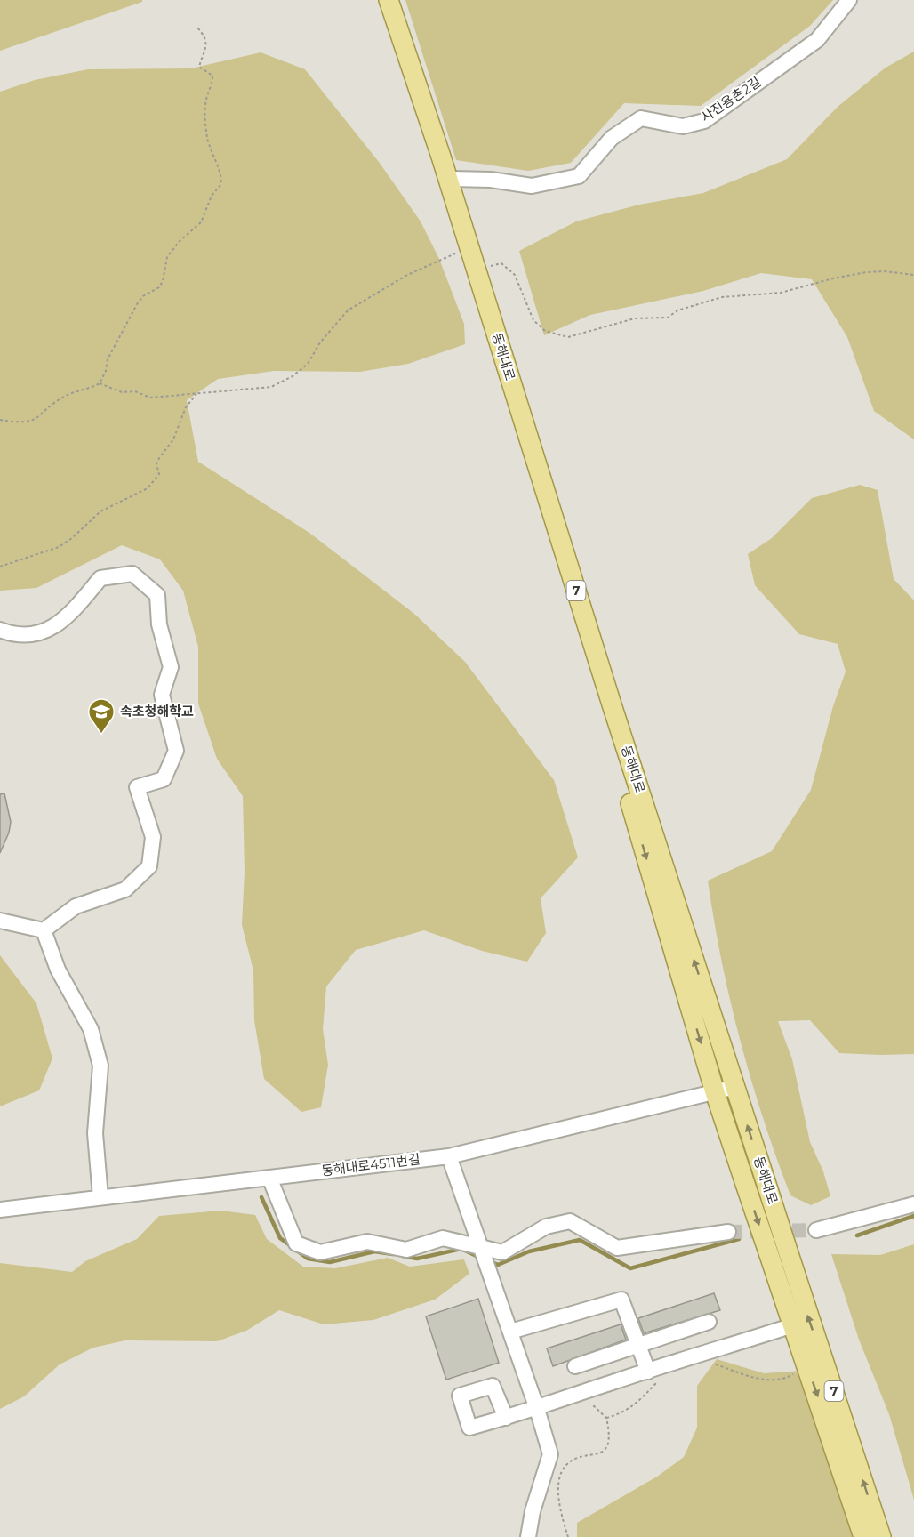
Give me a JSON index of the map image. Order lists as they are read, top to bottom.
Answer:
{
  "streets": {
    "main road": ["동해대로", "7"],
    "street": ["사진용촌2길", "동해대로4511번길"]
  },
  "crossings": [
    ["사진용촌2길", "동해대로"],
    ["동해대로", "동해대로4511번길"]
  ],
  "places": {
    "school or university": ["속초청해학교"]
  }
}
